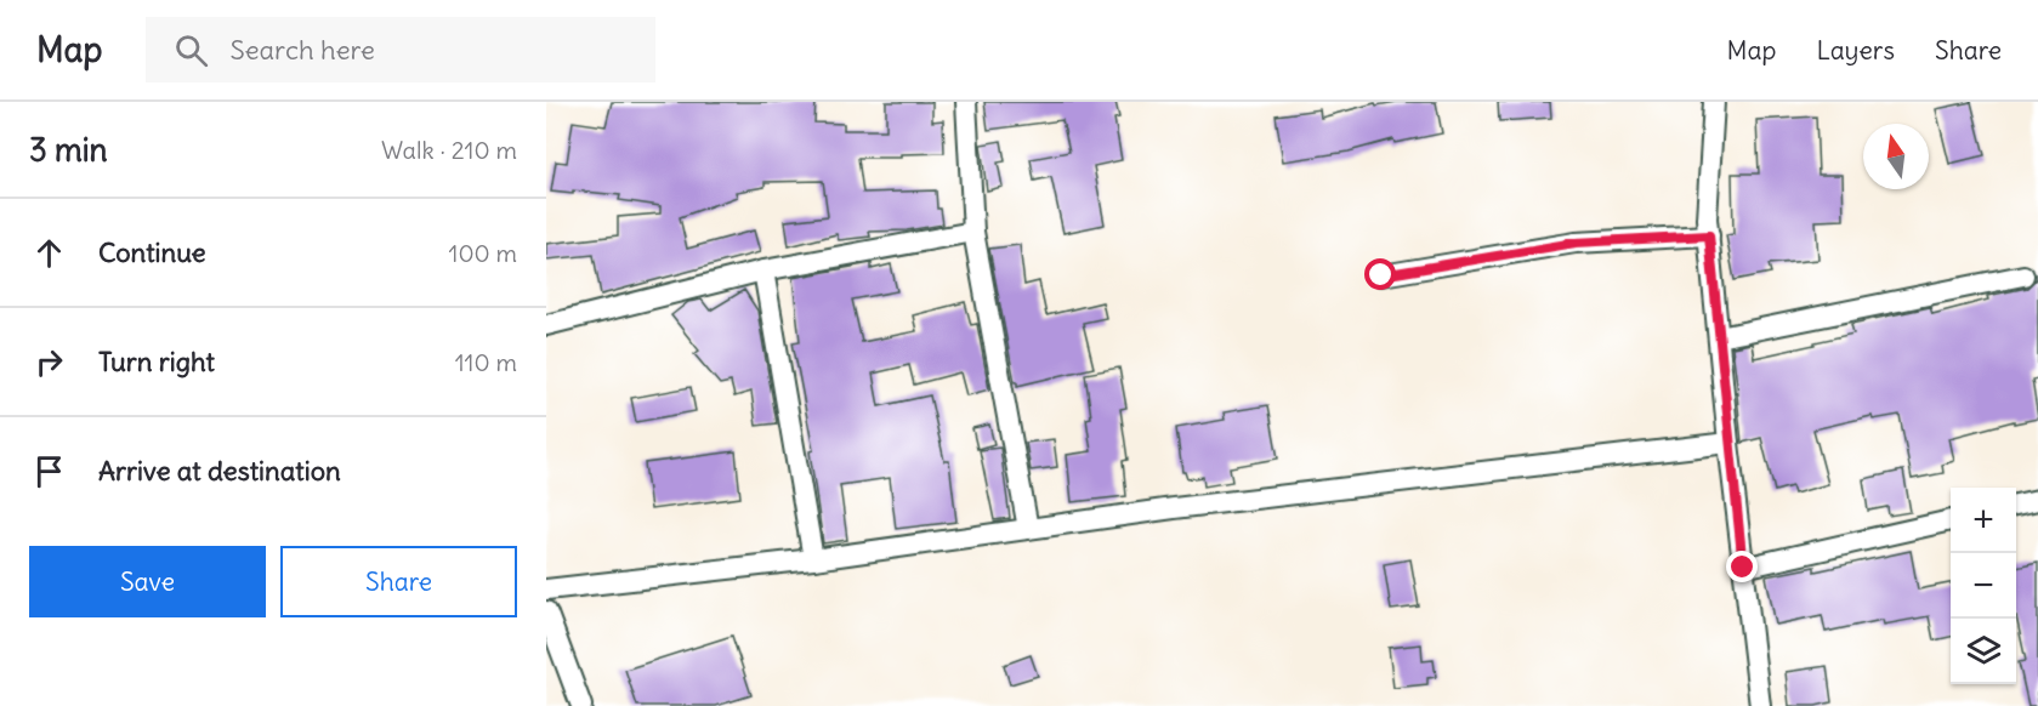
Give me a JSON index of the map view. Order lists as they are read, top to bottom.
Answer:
{
  "north": "top",
  "page": {
    "header": "Map",
    "search": "Search here",
    "nav": ["Map", "Layers", "Share"],
    "heading": ["3 min", "Walk · 210 m"],
    "list": [
      ["Continue", "100 m"],
      ["Turn right", "110 m"],
      "Arrive at destination"
    ],
    "map_buttons": ["+", "−"],
    "buttons": ["Save", "Share"]
  }
}
